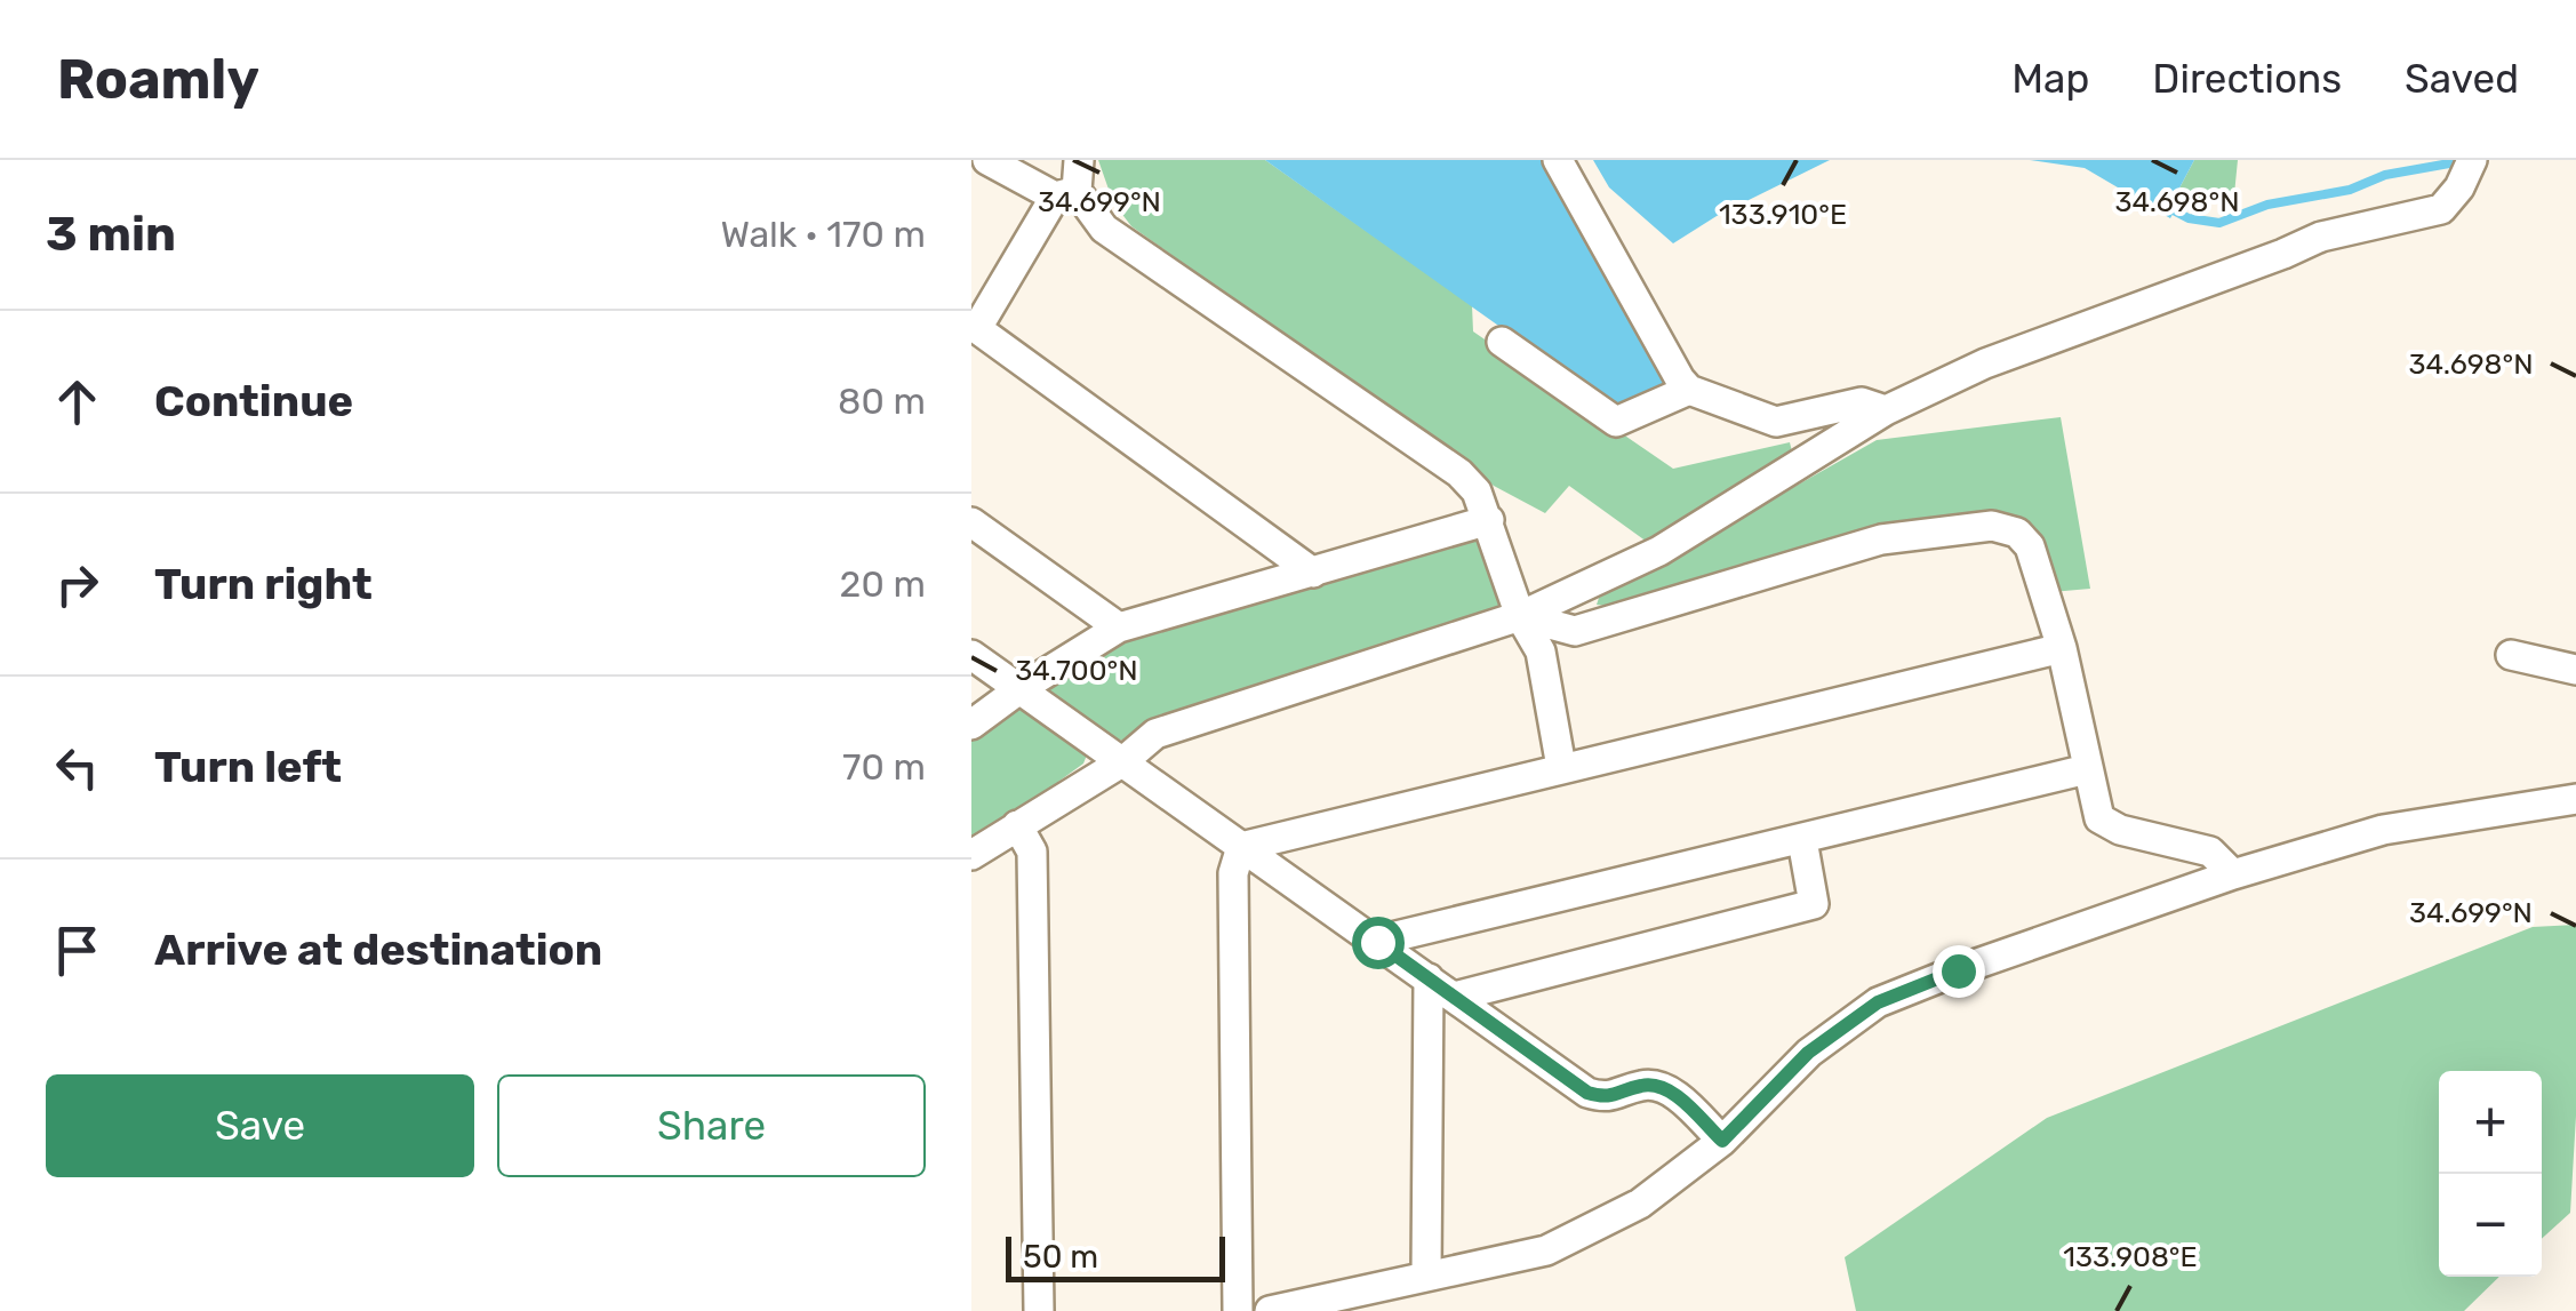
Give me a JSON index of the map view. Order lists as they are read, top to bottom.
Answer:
{
  "scale_bar": "50 m",
  "page": {
    "header": "Roamly",
    "nav": ["Map", "Directions", "Saved"],
    "heading": ["3 min", "Walk · 170 m"],
    "list": [
      ["Continue", "80 m"],
      ["Turn right", "20 m"],
      ["Turn left", "70 m"],
      "Arrive at destination"
    ],
    "buttons": ["Save", "Share"],
    "map_buttons": ["+", "−"],
    "scale": "50 m"
  },
  "coordinates": [
    "34.699°N",
    "34.698°N",
    "133.910°E",
    "34.700°N",
    "133.908°E"
  ]
}
